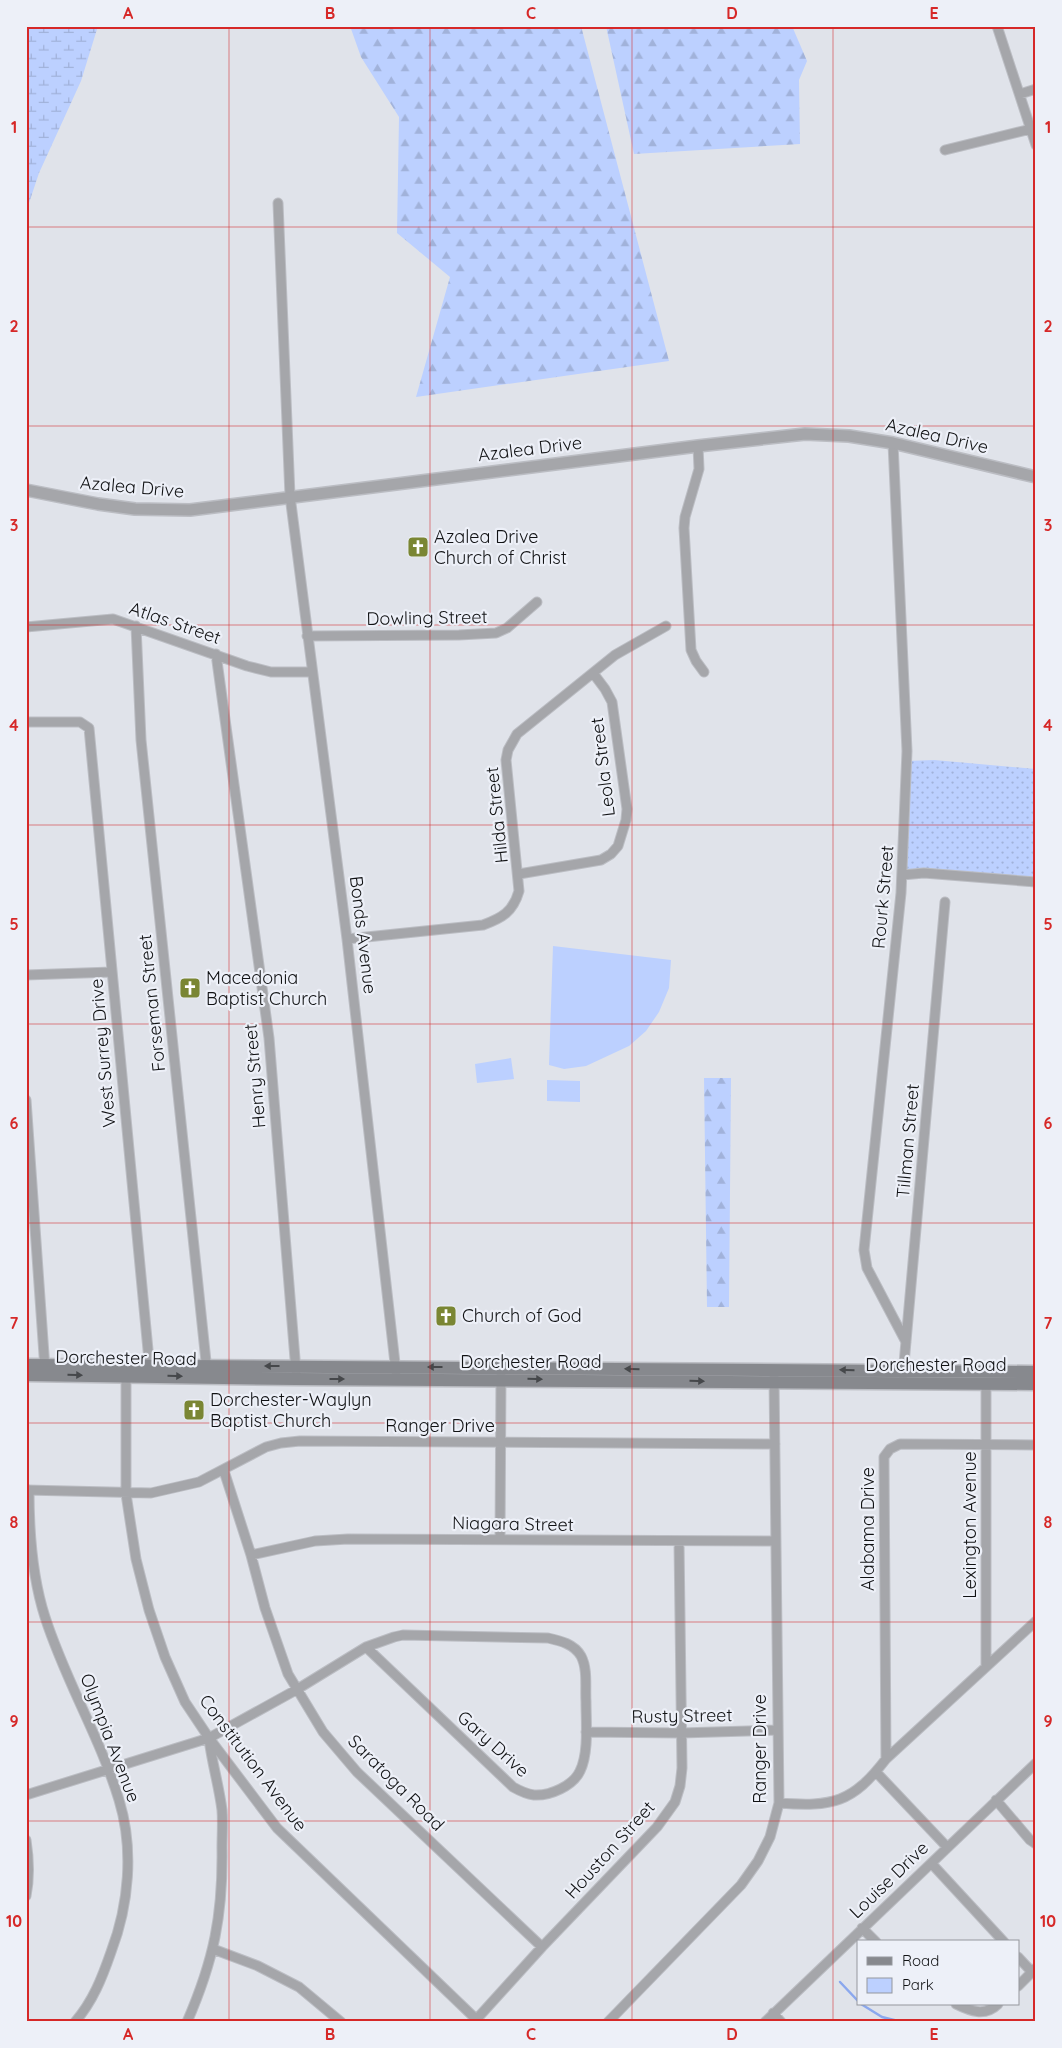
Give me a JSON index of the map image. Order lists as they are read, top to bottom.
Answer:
{
  "streets": {
    "main road": ["Dorchester Road"],
    "street": [
      "Azalea Drive",
      "Dowling Street",
      "Atlas Street",
      "Leola Street",
      "Hilda Street",
      "Rourk Street",
      "Bonds Avenue",
      "Forseman Street",
      "West Surrey Drive",
      "Henry Street",
      "Tillman Street",
      "Ranger Drive",
      "Niagara Street",
      "Lexington Avenue",
      "Alabama Drive",
      "Rusty Street",
      "Olympia Avenue",
      "Gary Drive",
      "Constitution Avenue",
      "Saratoga Road",
      "Houston Street",
      "Louise Drive"
    ]
  },
  "crossings": [
    ["Azalea Drive", "Rourk Street"],
    ["Azalea Drive", "Bonds Avenue"],
    ["Dowling Street", "Bonds Avenue"],
    ["Atlas Street", "Bonds Avenue"],
    ["Atlas Street", "Forseman Street"],
    ["Atlas Street", "Henry Street"],
    ["Leola Street", "Hilda Street"],
    ["Hilda Street", "Bonds Avenue"],
    ["Rourk Street", "Tillman Street"],
    ["Bonds Avenue", "Dorchester Road"],
    ["Forseman Street", "Dorchester Road"],
    ["West Surrey Drive", "Dorchester Road"],
    ["Henry Street", "Dorchester Road"],
    ["Tillman Street", "Dorchester Road"],
    ["Dorchester Road", "Ranger Drive"],
    ["Dorchester Road", "Lexington Avenue"],
    ["Dorchester Road", "Constitution Avenue"],
    ["Ranger Drive", "Niagara Street"],
    ["Ranger Drive", "Rusty Street"],
    ["Ranger Drive", "Olympia Avenue"],
    ["Ranger Drive", "Constitution Avenue"],
    ["Ranger Drive", "Saratoga Road"],
    ["Niagara Street", "Saratoga Road"],
    ["Niagara Street", "Houston Street"],
    ["Lexington Avenue", "Alabama Drive"],
    ["Rusty Street", "Gary Drive"],
    ["Rusty Street", "Houston Street"],
    ["Olympia Avenue", "Gary Drive"],
    ["Gary Drive", "Constitution Avenue"],
    ["Gary Drive", "Saratoga Road"],
    ["Constitution Avenue", "Houston Street"],
    ["Saratoga Road", "Houston Street"]
  ],
  "places": {
    "church": [
      "Azalea Drive Church of Christ",
      "Macedonia Baptist Church",
      "Church of God",
      "Dorchester-Waylyn Baptist Church"
    ]
  },
  "legend": ["Road", "Park"],
  "grid": {
    "columns": [
      "A",
      "B",
      "C",
      "D",
      "E"
    ],
    "rows": [
      "1",
      "2",
      "3",
      "4",
      "5",
      "6",
      "7",
      "8",
      "9",
      "10"
    ]
  }
}
